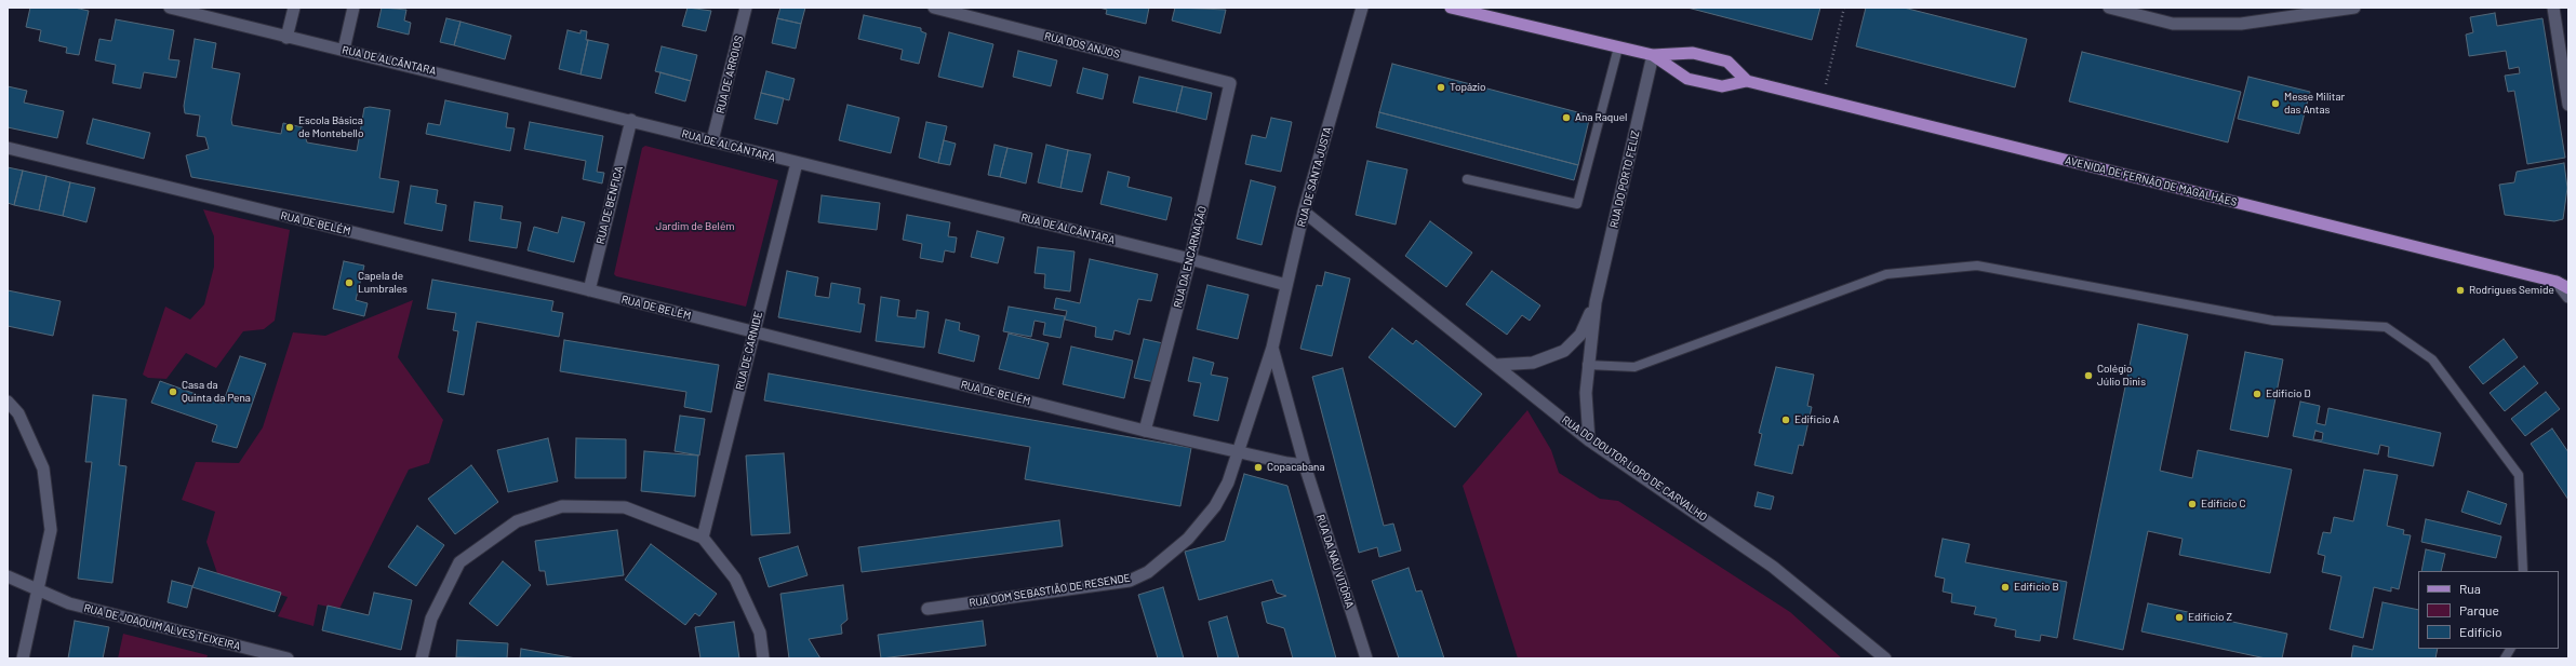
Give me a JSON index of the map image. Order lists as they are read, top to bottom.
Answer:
{
  "streets": {
    "main road": ["AVENIDA DE FERNÃO DE MAGALHÃES"],
    "street": [
      "RUA DOS ANJOS",
      "RUA DE ALCÂNTARA",
      "RUA DE ARROIOS",
      "RUA DE SANTA JUSTA",
      "RUA DO PORTO FELIZ",
      "RUA DE BENFICA",
      "RUA DE BELÉM",
      "RUA DA ENCARNAÇÃO",
      "RUA DE CARNIDE",
      "RUA DO DOUTOR LOPO DE CARVALHO",
      "RUA DA NAU VITÓRIA",
      "RUA DOM SEBASTIÃO DE RESENDE",
      "RUA DE JOAQUIM ALVES TEIXEIRA"
    ]
  },
  "crossings": [
    ["RUA DOS ANJOS", "RUA DA ENCARNAÇÃO"],
    ["RUA DE ALCÂNTARA", "RUA DE ARROIOS"],
    ["RUA DE ALCÂNTARA", "RUA DE SANTA JUSTA"],
    ["RUA DE ALCÂNTARA", "RUA DE BENFICA"],
    ["RUA DE ALCÂNTARA", "RUA DA ENCARNAÇÃO"],
    ["RUA DE ALCÂNTARA", "RUA DE CARNIDE"],
    ["RUA DE SANTA JUSTA", "RUA DE BELÉM"],
    ["RUA DE SANTA JUSTA", "RUA DO DOUTOR LOPO DE CARVALHO"],
    ["RUA DE SANTA JUSTA", "RUA DA NAU VITÓRIA"],
    ["RUA DE SANTA JUSTA", "RUA DOM SEBASTIÃO DE RESENDE"],
    ["RUA DO PORTO FELIZ", "AVENIDA DE FERNÃO DE MAGALHÃES"],
    ["RUA DO PORTO FELIZ", "RUA DO DOUTOR LOPO DE CARVALHO"],
    ["RUA DE BENFICA", "RUA DE BELÉM"],
    ["RUA DE BELÉM", "RUA DA ENCARNAÇÃO"],
    ["RUA DE BELÉM", "RUA DE CARNIDE"],
    ["RUA DE BELÉM", "RUA DA NAU VITÓRIA"],
    ["RUA DE BELÉM", "RUA DOM SEBASTIÃO DE RESENDE"]
  ],
  "parks": ["Jardim de Belém"],
  "places": [
    "Topázio",
    "Messe Militar das Antas",
    "Ana Raquel",
    "Escola Básica de Montebello",
    "Capela de Lumbrales",
    "Rodrigues Semide",
    "Colégio Júlio Dinis",
    "Casa da Quinta da Pena",
    "Edificio D",
    "Edificio A",
    "Copacabana",
    "Edificio C",
    "Edificio B",
    "Edificio Z"
  ],
  "legend": ["Rua", "Parque", "Edifício"]
}
